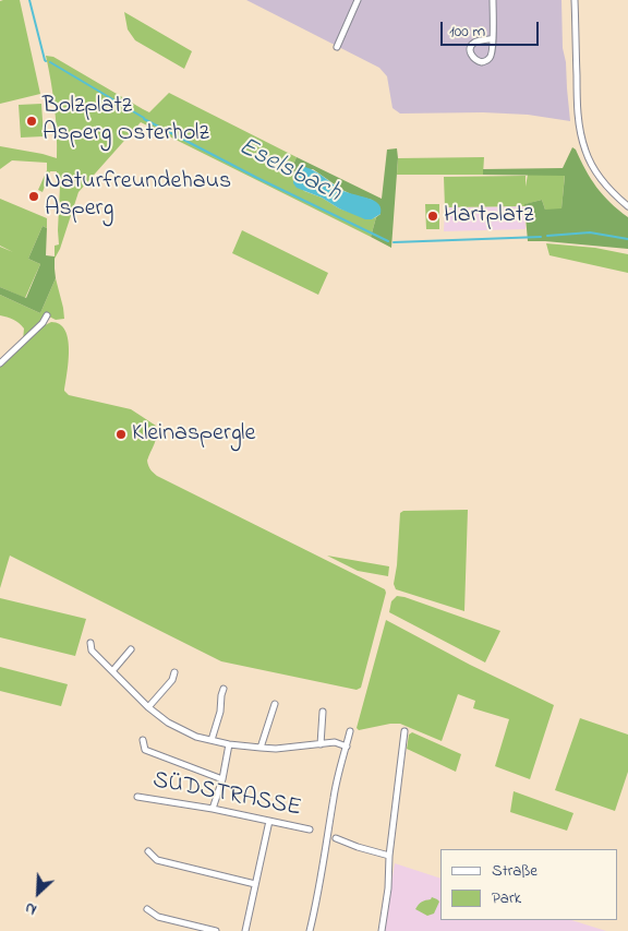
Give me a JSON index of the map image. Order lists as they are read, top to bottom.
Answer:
{
  "streets": {
    "street": ["SÜDSTRASSE"]
  },
  "water": ["Eselsbach"],
  "places": [
    "Bolzplatz Asperg Osterholz",
    "Naturfreundehaus Asperg",
    "Hartplatz",
    "Kleinaspergle"
  ],
  "legend": ["Straße", "Park"],
  "scale_bar": "100 m",
  "north": "bottom left"
}
